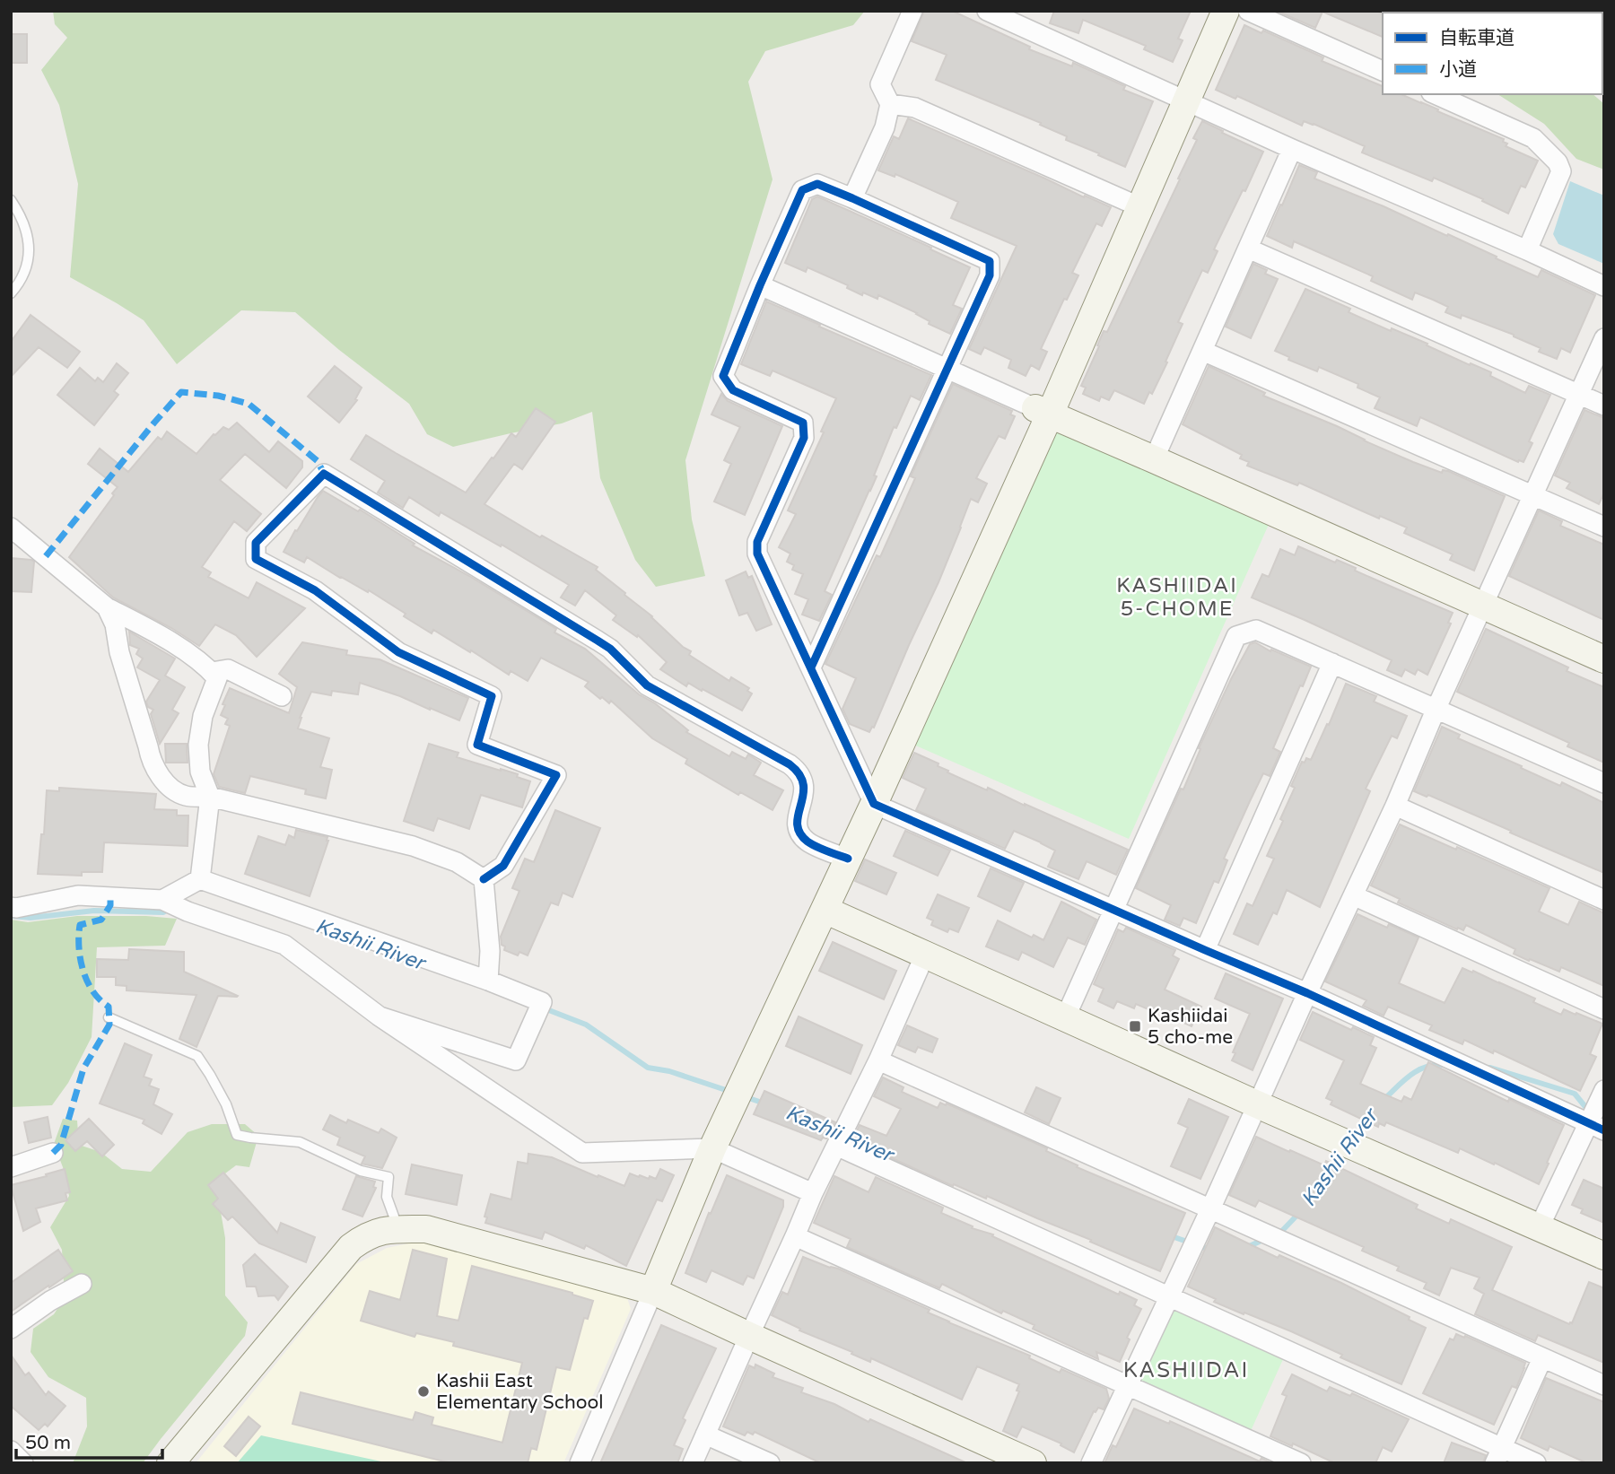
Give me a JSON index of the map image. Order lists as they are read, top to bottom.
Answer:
{
  "districts": ["KASHIIDAI 5-CHOME", "KASHIIDAI"],
  "water": ["Kashii River"],
  "places": {
    "transit": ["Kashiidai 5 cho-me"],
    "other": ["Kashii East Elementary School"]
  },
  "legend": ["自転車道", "小道"],
  "scale_bar": "50 m"
}
